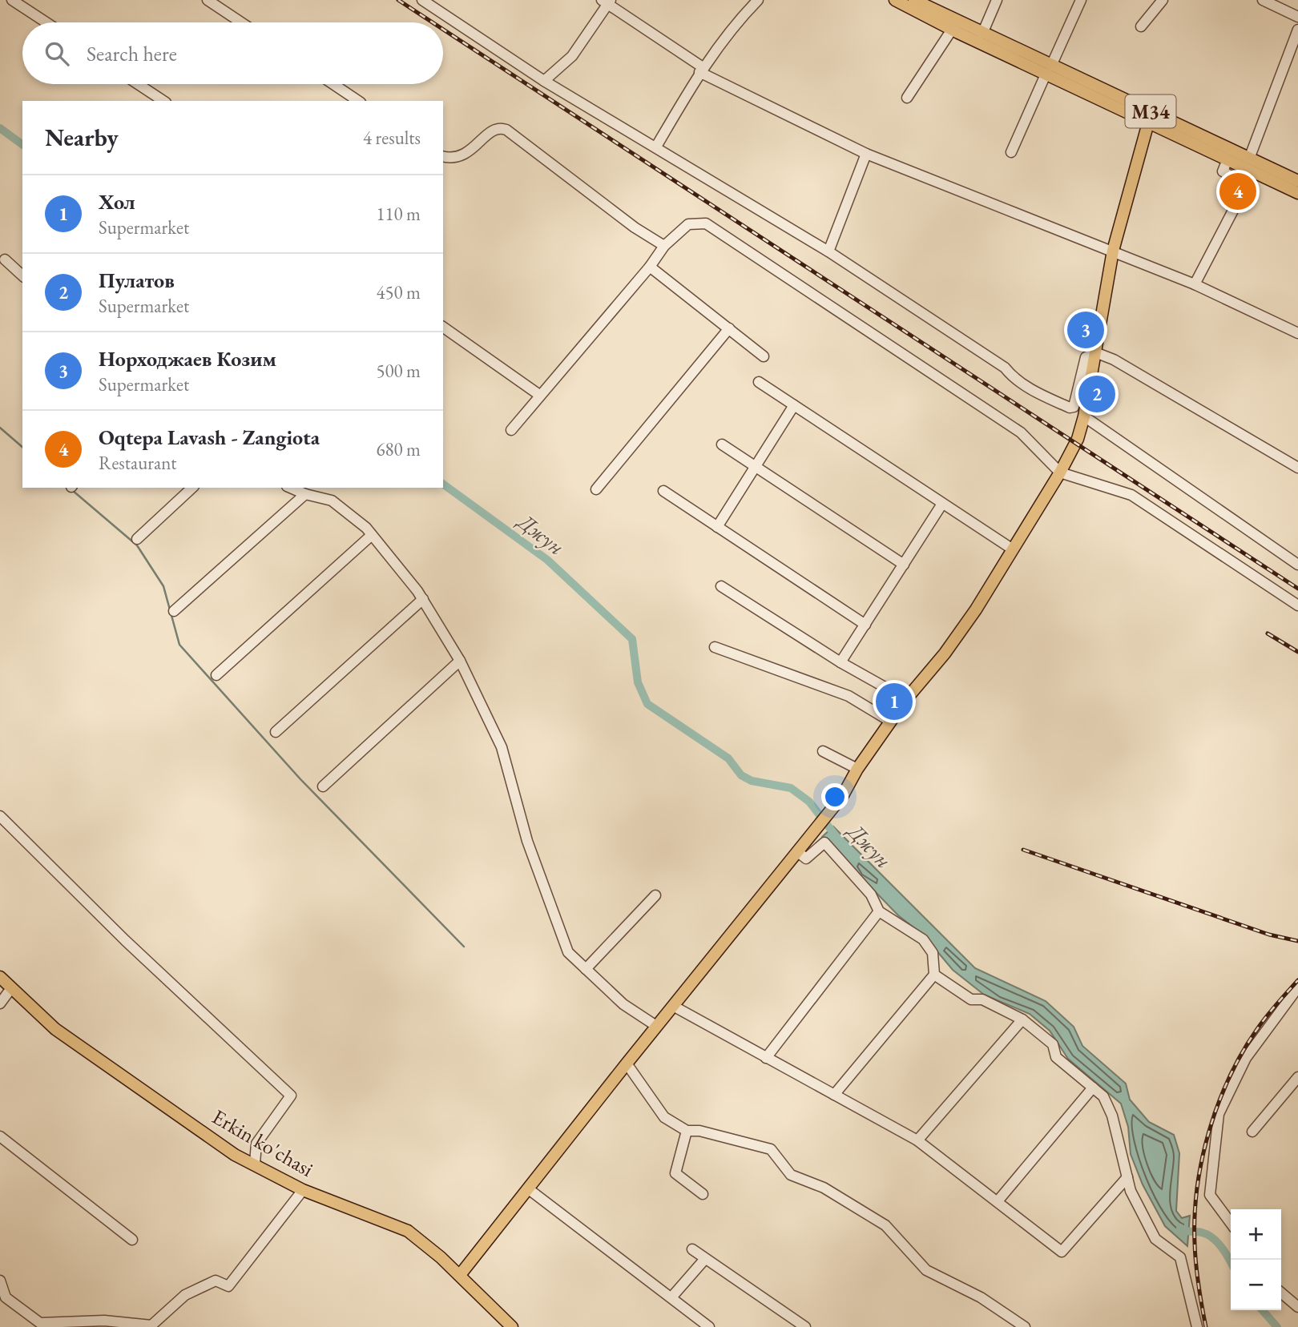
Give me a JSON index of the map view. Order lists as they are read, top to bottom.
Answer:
{
  "streets": {
    "main road": ["M34", "Erkin ko'chasi"]
  },
  "water": ["Джун"],
  "page": {
    "search": "Search here",
    "heading": ["Nearby", "4 results"],
    "pins": [
      "4",
      "3",
      "2",
      "1"
    ],
    "list": [
      {
        "mark": "1",
        "name": "Хол",
        "note": "Supermarket",
        "value": "110 m"
      },
      {
        "mark": "2",
        "name": "Пулатов",
        "note": "Supermarket",
        "value": "450 m"
      },
      {
        "mark": "3",
        "name": "Норходжаев Козим",
        "note": "Supermarket",
        "value": "500 m"
      },
      {
        "mark": "4",
        "name": "Oqtepa Lavash - Zangiota",
        "note": "Restaurant",
        "value": "680 m"
      }
    ],
    "map_buttons": ["+", "−"]
  }
}
